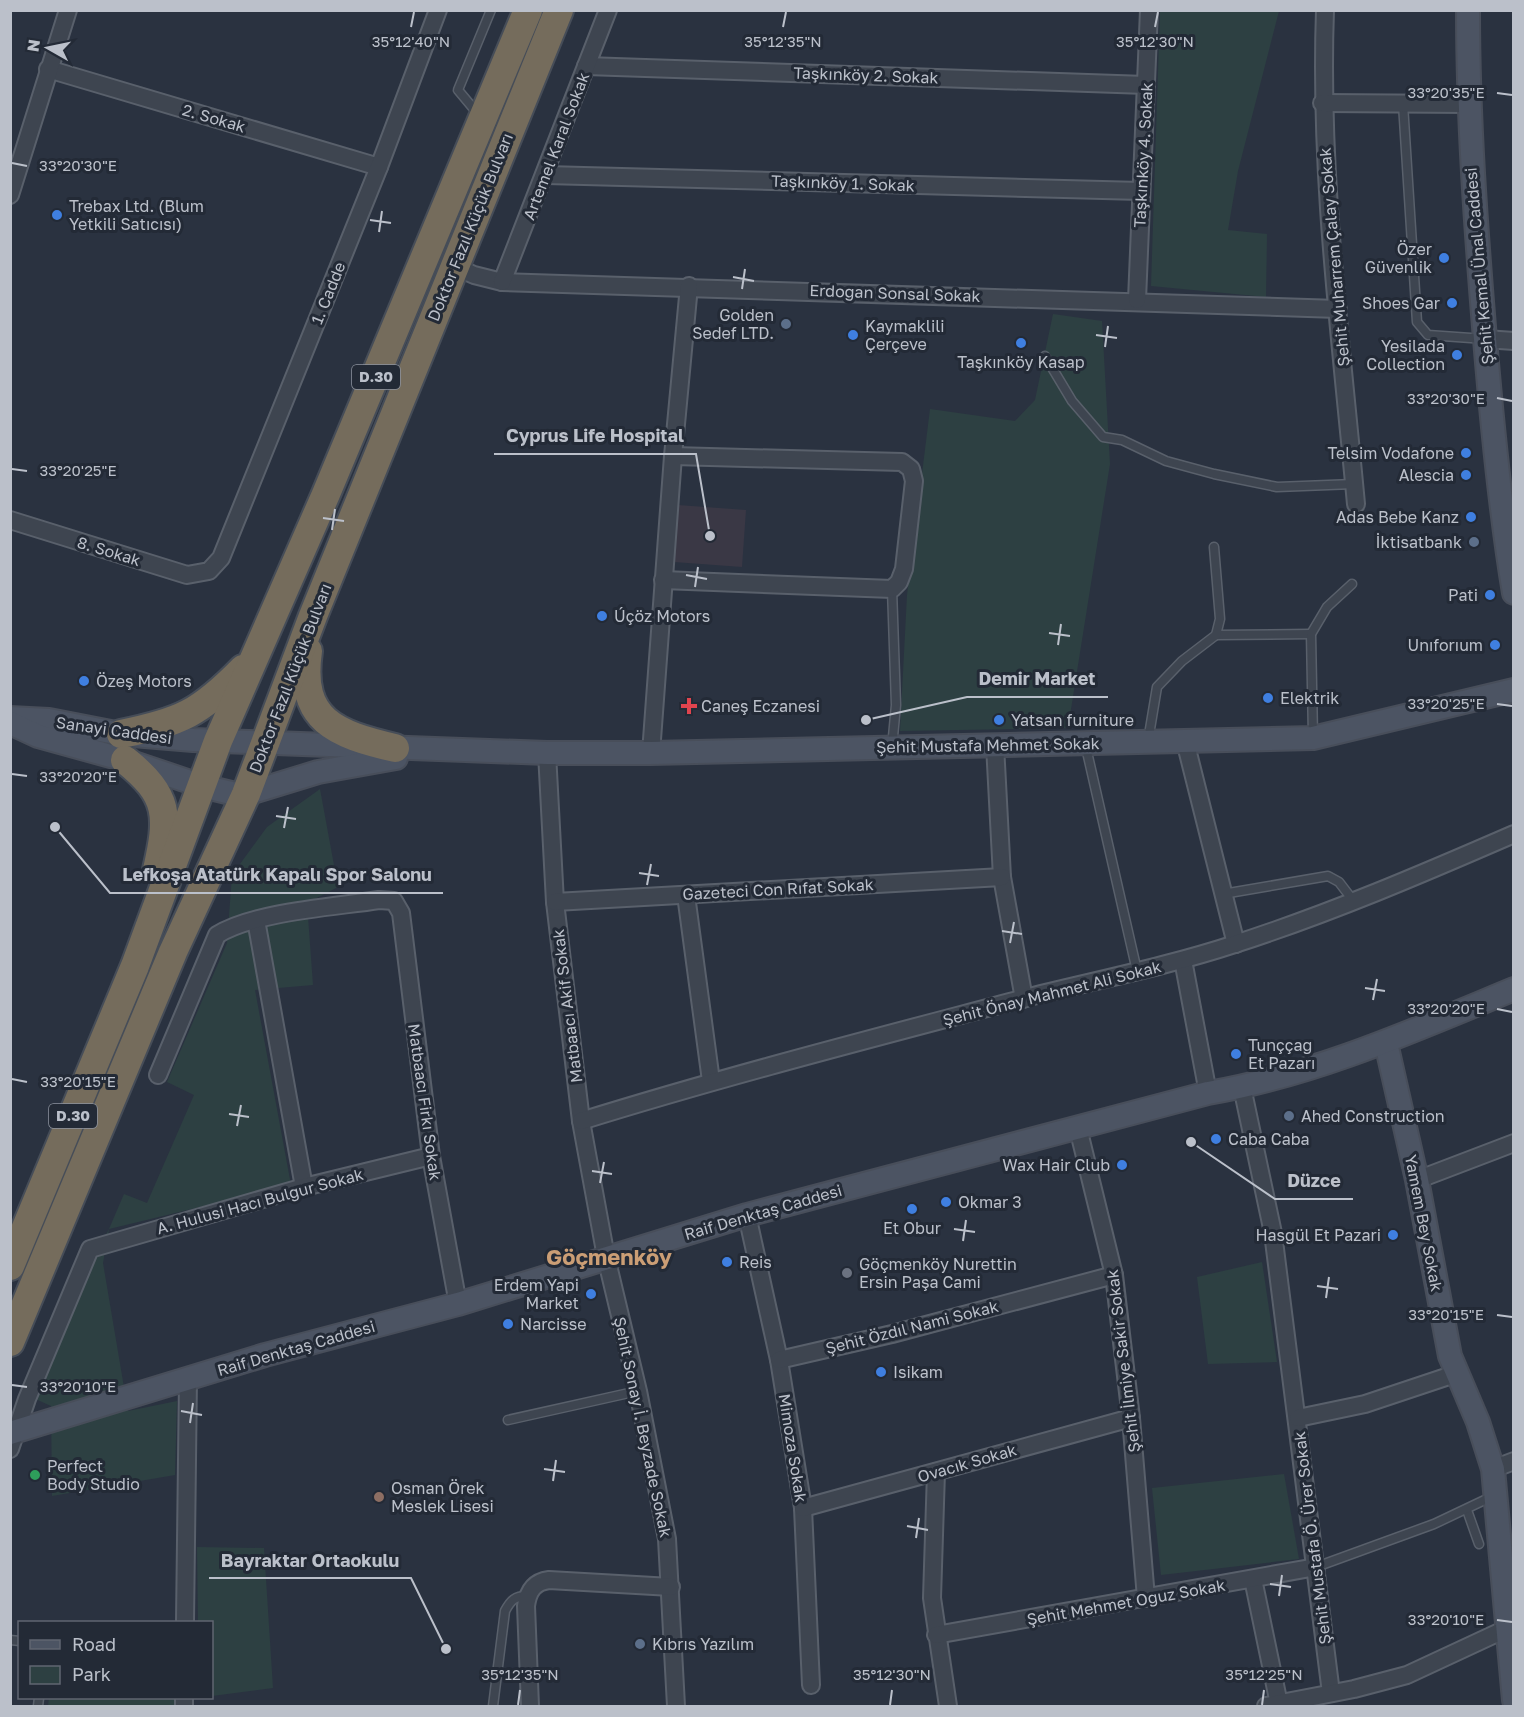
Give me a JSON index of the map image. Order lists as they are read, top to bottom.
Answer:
{
  "streets": {
    "highway": ["Doktor Fazıl Küçük Bulvarı", "D.30"],
    "street": [
      "Taşkınköy 2. Sokak",
      "2. Sokak",
      "Artemel Karal Sokak",
      "Taşkınköy 4. Sokak",
      "Taşkınköy 1. Sokak",
      "Şehit Muharrem Çalay Sokak",
      "Şehit Kemal Ünal Caddesi",
      "1. Cadde",
      "Erdoğan Sonsal Sokak",
      "8. Sokak",
      "Sanayi Caddesi",
      "Şehit Mustafa Mehmet Sokak",
      "Gazeteci Con Rıfat Sokak",
      "Şehit Önay Mahmet Ali Sokak",
      "Matbaacı Akif Sokak",
      "Matbaacı Firkı Sokak",
      "A. Hulusi Hacı Bulgur Sokak",
      "Raif Denktaş Caddesi",
      "Yamem Bey Sokak",
      "Şehit Özdıl Nami Sokak",
      "Şehit İlmiye Sakir Sokak",
      "Şehit Sonay İ. Beyzade Sokak",
      "Mimoza Sokak",
      "Ovacık Sokak",
      "Şehit Mustafa Ö. Ürer Sokak",
      "Şehit Mehmet Oğuz Sokak"
    ]
  },
  "crossings": [
    ["Taşkınköy 2. Sokak", "Artemel Karal Sokak"],
    ["Taşkınköy 2. Sokak", "Taşkınköy 4. Sokak"],
    ["2. Sokak", "1. Cadde"],
    ["Artemel Karal Sokak", "Taşkınköy 1. Sokak"],
    ["Artemel Karal Sokak", "Erdoğan Sonsal Sokak"],
    ["Taşkınköy 4. Sokak", "Taşkınköy 1. Sokak"],
    ["Taşkınköy 4. Sokak", "Erdoğan Sonsal Sokak"],
    ["Doktor Fazıl Küçük Bulvarı", "Erdoğan Sonsal Sokak"],
    ["Doktor Fazıl Küçük Bulvarı", "D.30"],
    ["Doktor Fazıl Küçük Bulvarı", "Sanayi Caddesi"],
    ["Doktor Fazıl Küçük Bulvarı", "Şehit Mustafa Mehmet Sokak"],
    ["Şehit Muharrem Çalay Sokak", "Erdoğan Sonsal Sokak"],
    ["1. Cadde", "8. Sokak"],
    ["D.30", "Sanayi Caddesi"],
    ["Sanayi Caddesi", "Şehit Mustafa Mehmet Sokak"],
    ["Şehit Mustafa Mehmet Sokak", "Matbaacı Akif Sokak"],
    ["Gazeteci Con Rıfat Sokak", "Matbaacı Akif Sokak"],
    ["Şehit Önay Mahmet Ali Sokak", "Matbaacı Akif Sokak"],
    ["Matbaacı Akif Sokak", "Raif Denktaş Caddesi"],
    ["Matbaacı Akif Sokak", "Şehit Sonay İ. Beyzade Sokak"],
    ["Matbaacı Firkı Sokak", "A. Hulusi Hacı Bulgur Sokak"],
    ["Matbaacı Firkı Sokak", "Raif Denktaş Caddesi"],
    ["A. Hulusi Hacı Bulgur Sokak", "Raif Denktaş Caddesi"],
    ["Raif Denktaş Caddesi", "Yamem Bey Sokak"],
    ["Raif Denktaş Caddesi", "Şehit İlmiye Sakir Sokak"],
    ["Raif Denktaş Caddesi", "Şehit Sonay İ. Beyzade Sokak"],
    ["Raif Denktaş Caddesi", "Mimoza Sokak"],
    ["Raif Denktaş Caddesi", "Şehit Mustafa Ö. Ürer Sokak"],
    ["Yamem Bey Sokak", "Şehit Mustafa Ö. Ürer Sokak"],
    ["Şehit Özdıl Nami Sokak", "Şehit İlmiye Sakir Sokak"],
    ["Şehit Özdıl Nami Sokak", "Mimoza Sokak"],
    ["Şehit İlmiye Sakir Sokak", "Ovacık Sokak"],
    ["Şehit İlmiye Sakir Sokak", "Şehit Mehmet Oğuz Sokak"],
    ["Mimoza Sokak", "Ovacık Sokak"],
    ["Şehit Mustafa Ö. Ürer Sokak", "Şehit Mehmet Oğuz Sokak"]
  ],
  "districts": ["Göçmenköy"],
  "places": {
    "other": [
      "Trebax Ltd. (Blum Yetkili Satıcısı)",
      "Özer Güvenlik",
      "Shoes Gar",
      "Golden Sedef LTD.",
      "Kaymaklili Çerçeve",
      "Taşkınköy Kasap",
      "Yesilada Collection",
      "Telsim Vodafone",
      "Alescia",
      "Adas Bebe Kanz",
      "Cyprus Life Hospital",
      "İktisatbank",
      "Pati",
      "Úçöz Motors",
      "Unıforıum",
      "Özeş Motors",
      "Elektrik",
      "Demir Market",
      "Yatsan furniture",
      "Lefkoşa Atatürk Kapalı Spor Salonu",
      "Tunççağ Et Pazarı",
      "Ahed Construction",
      "Caba Caba",
      "Düzce",
      "Wax Hair Club",
      "Okmar 3",
      "Et Obur",
      "Hasgül Et Pazari",
      "Reis",
      "Göçmenköy Nurettin Ersin Paşa Cami",
      "Erdem Yapi Market",
      "Narcisse",
      "Isikam",
      "Perfect Body Studio",
      "Osman Örek Meslek Lisesi",
      "Kıbrıs Yazılım",
      "Bayraktar Ortaokulu"
    ],
    "health": ["Caneş Eczanesi"]
  },
  "legend": ["Road", "Park"],
  "north": "left",
  "coordinates": [
    "35°12'40\"N",
    "35°12'35\"N",
    "35°12'30\"N",
    "33°20'35\"E",
    "33°20'30\"E",
    "33°20'25\"E",
    "33°20'20\"E",
    "33°20'15\"E",
    "33°20'10\"E",
    "35°12'25\"N"
  ]
}
